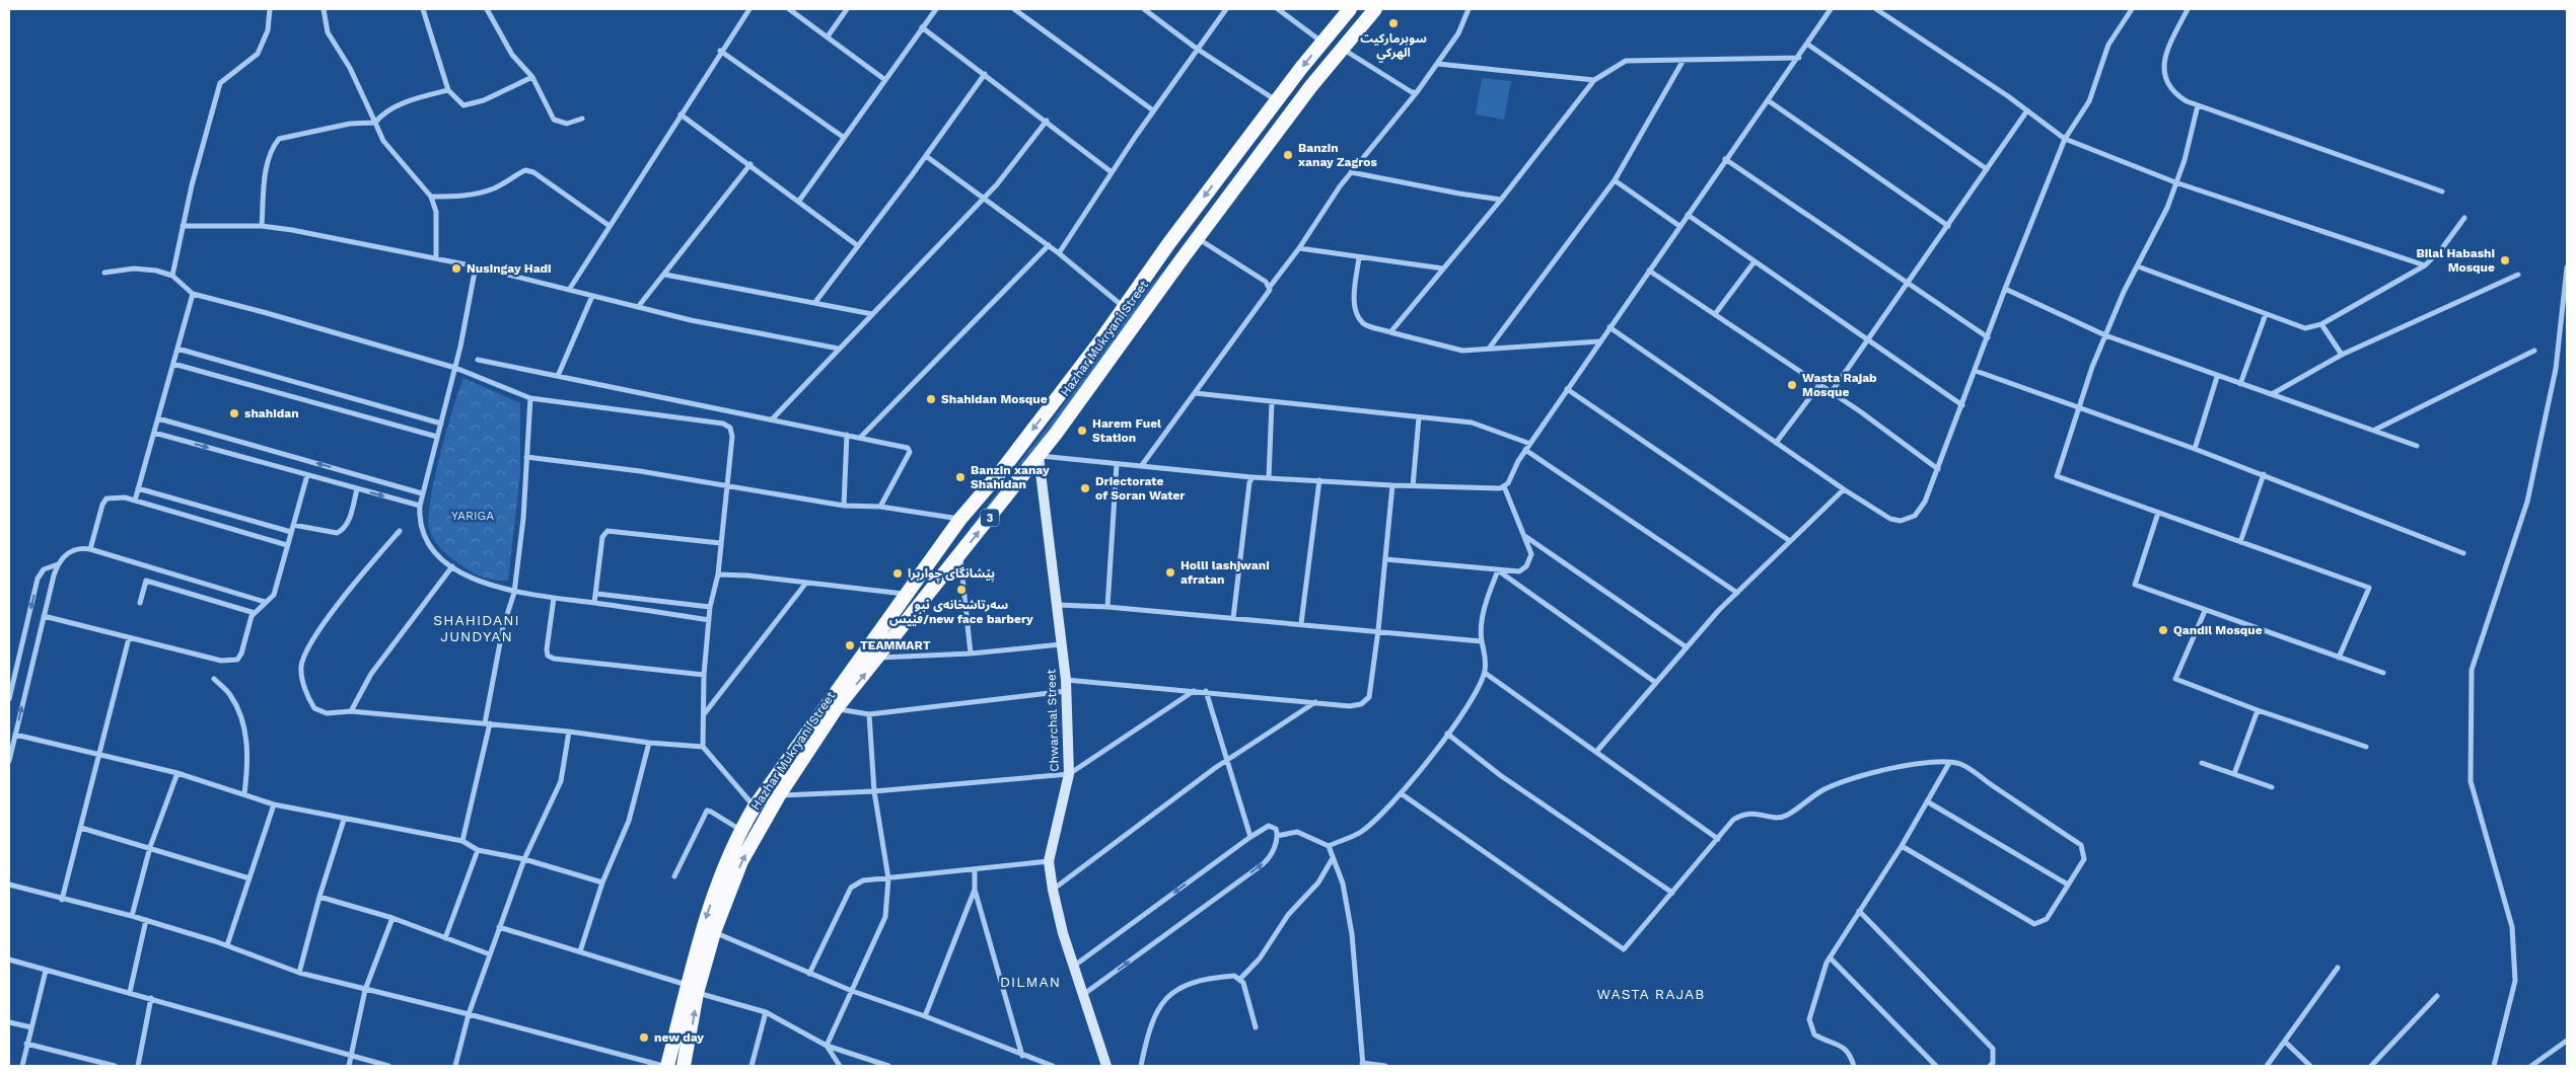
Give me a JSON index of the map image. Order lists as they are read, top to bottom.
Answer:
{
  "streets": {
    "highway": ["Hazhar Mukryani Street", "3"],
    "main road": ["Chwarchal Street"]
  },
  "crossings": [
    ["Hazhar Mukryani Street", "Chwarchal Street"]
  ],
  "districts": ["SHAHIDANI JUNDYAN", "DILMAN", "WASTA RAJAB"],
  "parks": ["YARIGA"],
  "places": [
    "سوبرماركيت الهركي",
    "Banzin xanay Zagros",
    "Bilal Habashi Mosque",
    "Nusingay Hadi",
    "Wasta Rajab Mosque",
    "Shahidan Mosque",
    "shahidan",
    "Harem Fuel Station",
    "Banzin xanay Shahidan",
    "Driectorate of Soran Water",
    "Holli lashjwani afratan",
    "پێشانگای چواربرا",
    "سەرتاشخانەی نیو فێیس/new face barbery",
    "Qandil Mosque",
    "TEAMMART",
    "new day"
  ]
}
